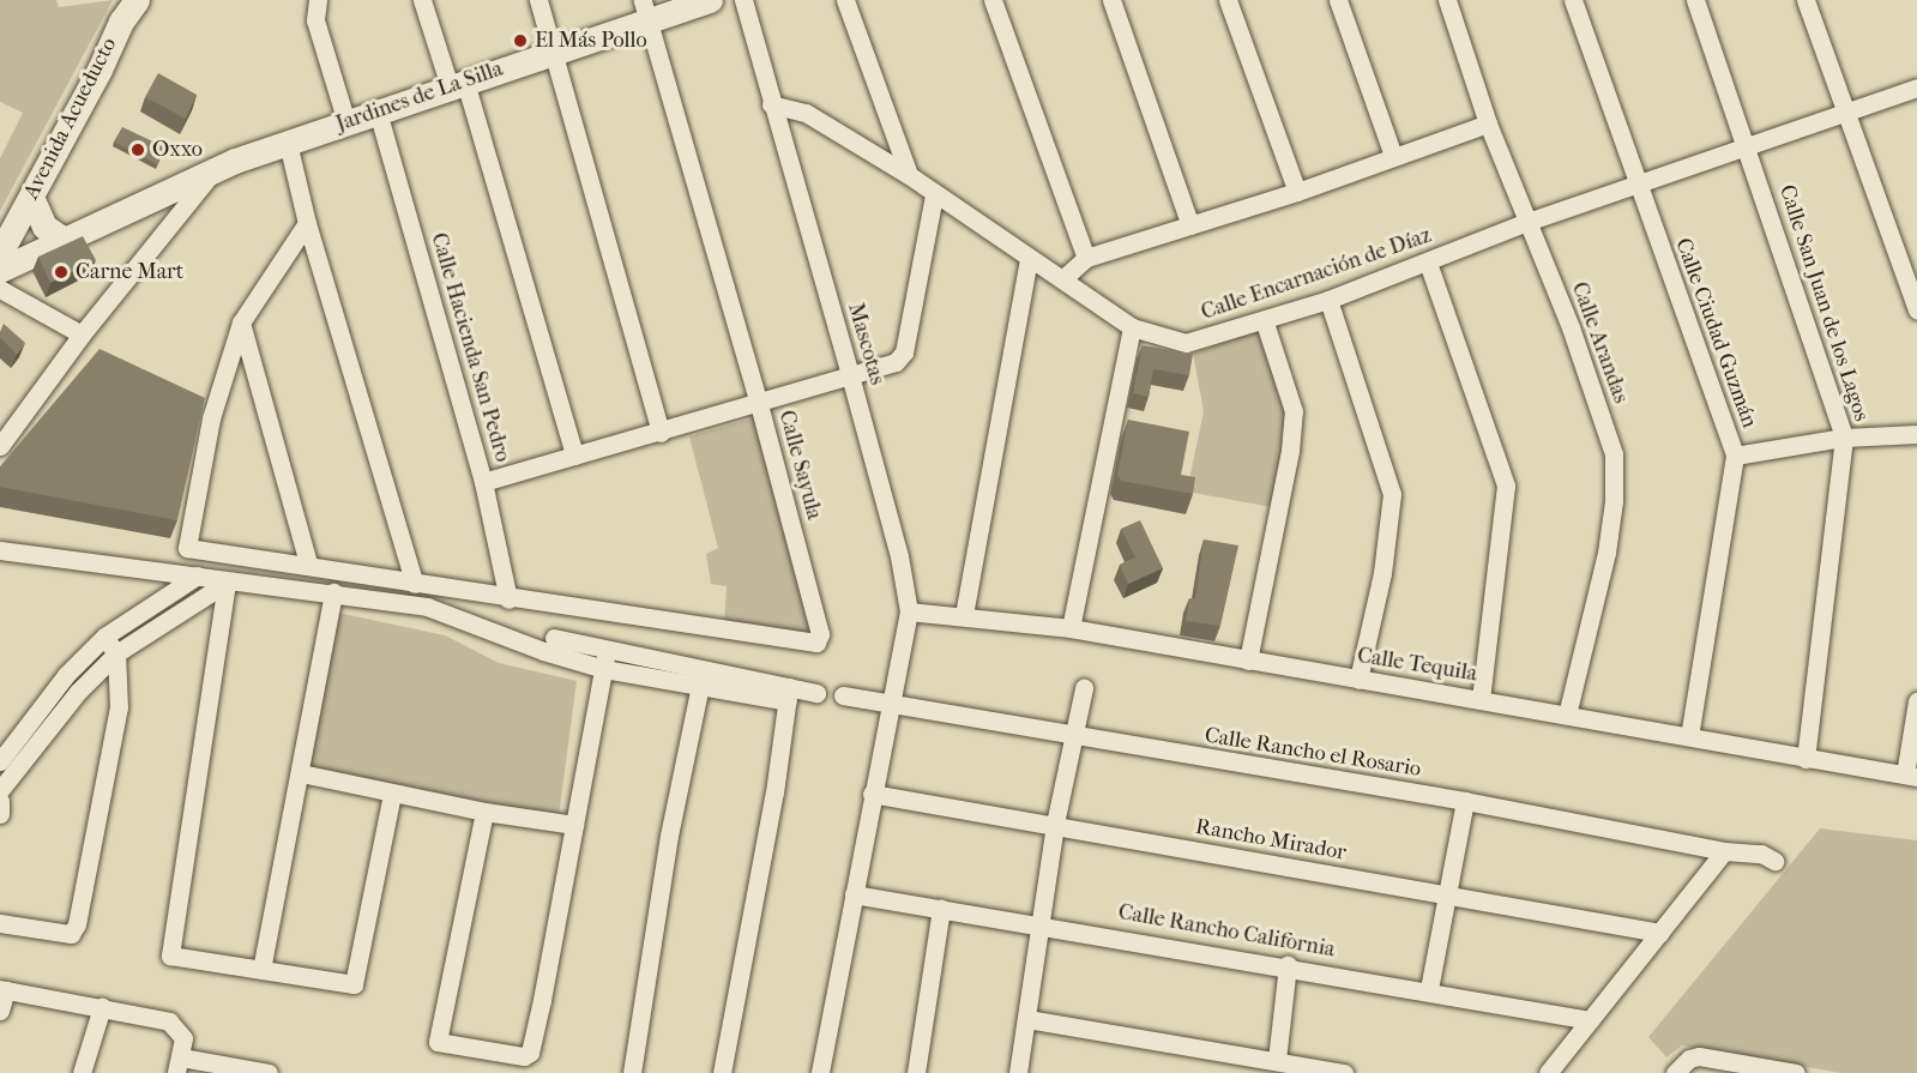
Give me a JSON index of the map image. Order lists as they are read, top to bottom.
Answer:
{
  "streets": {
    "street": [
      "Jardines de La Silla",
      "Avenida Acueducto",
      "Calle Encarnación de Díaz",
      "Calle San Juan de los Lagos",
      "Calle Ciudad Guzmán",
      "Calle Arandas",
      "Mascotas",
      "Calle Hacienda San Pedro",
      "Calle Sayula",
      "Calle Tequila",
      "Calle Rancho el Rosario",
      "Rancho Mirador",
      "Calle Rancho California"
    ]
  },
  "crossings": [
    ["Jardines de La Silla", "Calle Hacienda San Pedro"],
    ["Jardines de La Silla", "Calle Sayula"],
    ["Calle Encarnación de Díaz", "Calle San Juan de los Lagos"],
    ["Calle Encarnación de Díaz", "Calle Ciudad Guzmán"],
    ["Calle Encarnación de Díaz", "Calle Arandas"],
    ["Calle Encarnación de Díaz", "Mascotas"],
    ["Calle San Juan de los Lagos", "Calle Tequila"],
    ["Calle Ciudad Guzmán", "Calle Tequila"],
    ["Calle Arandas", "Calle Tequila"],
    ["Mascotas", "Calle Tequila"],
    ["Mascotas", "Calle Rancho el Rosario"],
    ["Mascotas", "Rancho Mirador"],
    ["Mascotas", "Calle Rancho California"],
    ["Calle Hacienda San Pedro", "Calle Sayula"]
  ],
  "places": ["El Más Pollo", "Oxxo", "Carne Mart"]
}
